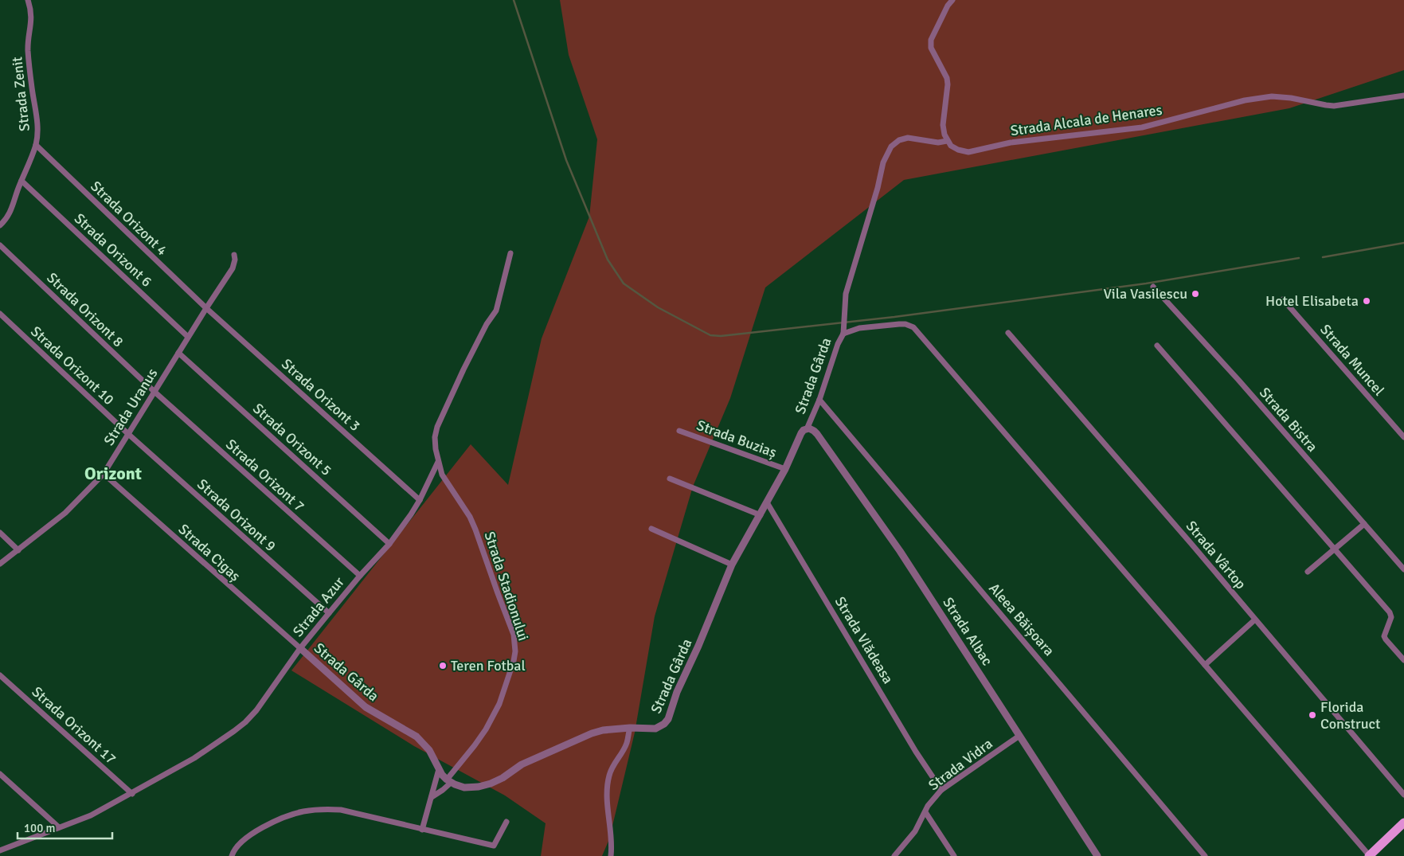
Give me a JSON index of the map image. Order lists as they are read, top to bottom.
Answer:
{
  "streets": {
    "street": [
      "Strada Zenit",
      "Strada Alcala de Henares",
      "Strada Orizont 4",
      "Strada Orizont 6",
      "Strada Orizont 8",
      "Strada Muncel",
      "Strada Orizont 10",
      "Strada Gârda",
      "Strada Orizont 3",
      "Strada Uranus",
      "Strada Bistra",
      "Strada Buziaș",
      "Strada Orizont 5",
      "Strada Orizont 7",
      "Strada Orizont 9",
      "Strada Cigaș",
      "Strada Vârtop",
      "Strada Stadionului",
      "Strada Azur",
      "Aleea Băișoara",
      "Strada Albac",
      "Strada Vlădeasa",
      "Strada Orizont 17",
      "Strada Vidra"
    ]
  },
  "crossings": [
    ["Strada Zenit", "Strada Orizont 4"],
    ["Strada Zenit", "Strada Orizont 6"],
    ["Strada Alcala de Henares", "Strada Gârda"],
    ["Strada Orizont 4", "Strada Orizont 3"],
    ["Strada Orizont 4", "Strada Uranus"],
    ["Strada Orizont 6", "Strada Uranus"],
    ["Strada Orizont 8", "Strada Uranus"],
    ["Strada Orizont 8", "Strada Orizont 7"],
    ["Strada Orizont 10", "Strada Uranus"],
    ["Strada Orizont 10", "Strada Orizont 9"],
    ["Strada Gârda", "Strada Buziaș"],
    ["Strada Gârda", "Strada Cigaș"],
    ["Strada Gârda", "Strada Stadionului"],
    ["Strada Gârda", "Strada Azur"],
    ["Strada Gârda", "Aleea Băișoara"],
    ["Strada Gârda", "Strada Albac"],
    ["Strada Gârda", "Strada Vlădeasa"],
    ["Strada Orizont 3", "Strada Uranus"],
    ["Strada Orizont 3", "Strada Azur"],
    ["Strada Uranus", "Strada Orizont 5"],
    ["Strada Uranus", "Strada Orizont 7"],
    ["Strada Uranus", "Strada Orizont 9"],
    ["Strada Uranus", "Strada Cigaș"],
    ["Strada Orizont 5", "Strada Azur"],
    ["Strada Orizont 7", "Strada Azur"],
    ["Strada Orizont 9", "Strada Azur"],
    ["Strada Cigaș", "Strada Azur"],
    ["Strada Stadionului", "Strada Azur"],
    ["Strada Azur", "Strada Orizont 17"],
    ["Strada Albac", "Strada Vidra"],
    ["Strada Vlădeasa", "Strada Vidra"]
  ],
  "districts": ["Orizont"],
  "places": [
    "Vila Vasilescu",
    "Hotel Elisabeta",
    "Teren Fotbal",
    "Florida Construct"
  ],
  "scale_bar": "100 m"
}
